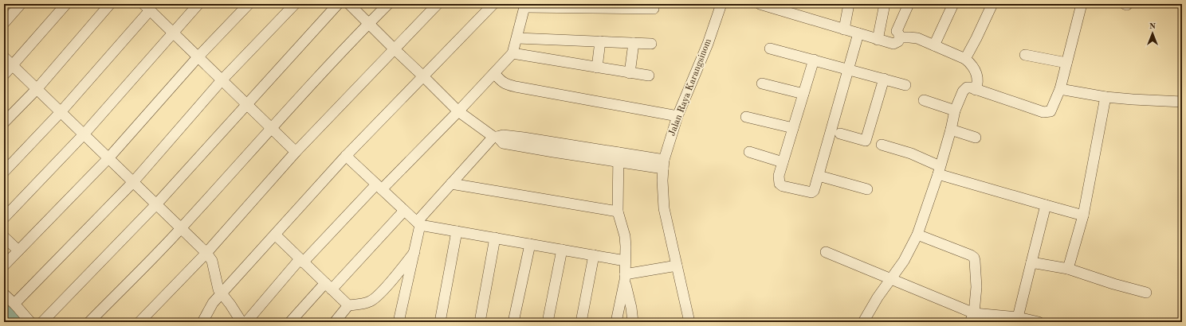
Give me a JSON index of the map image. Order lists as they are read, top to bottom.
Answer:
{
  "streets": {
    "street": ["Jalan Raya Karangsinom"]
  },
  "north": "top"
}
